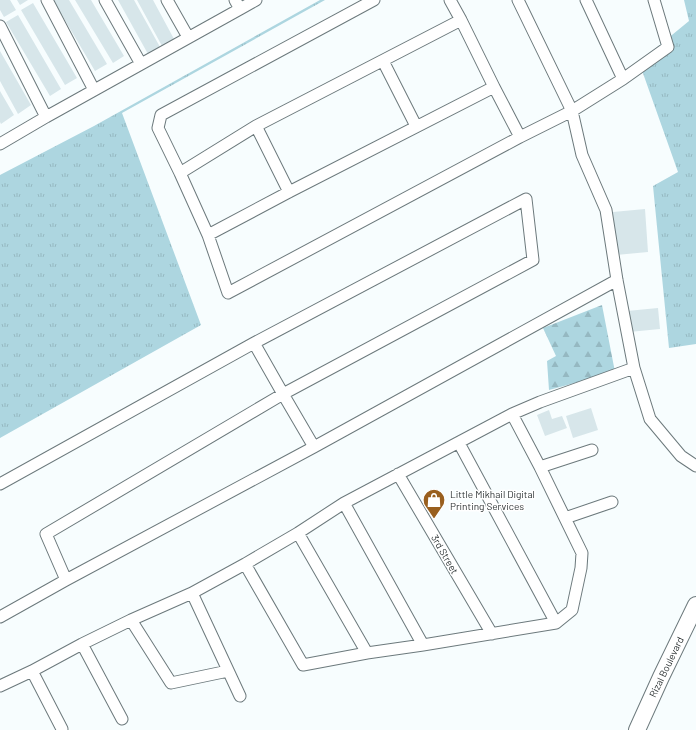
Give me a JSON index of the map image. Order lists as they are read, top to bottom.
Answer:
{
  "streets": {
    "main road": ["Rizal Boulevard"],
    "street": ["3rd Street"]
  },
  "places": {
    "shop": ["Little Mikhail Digital Printing Services"]
  }
}
